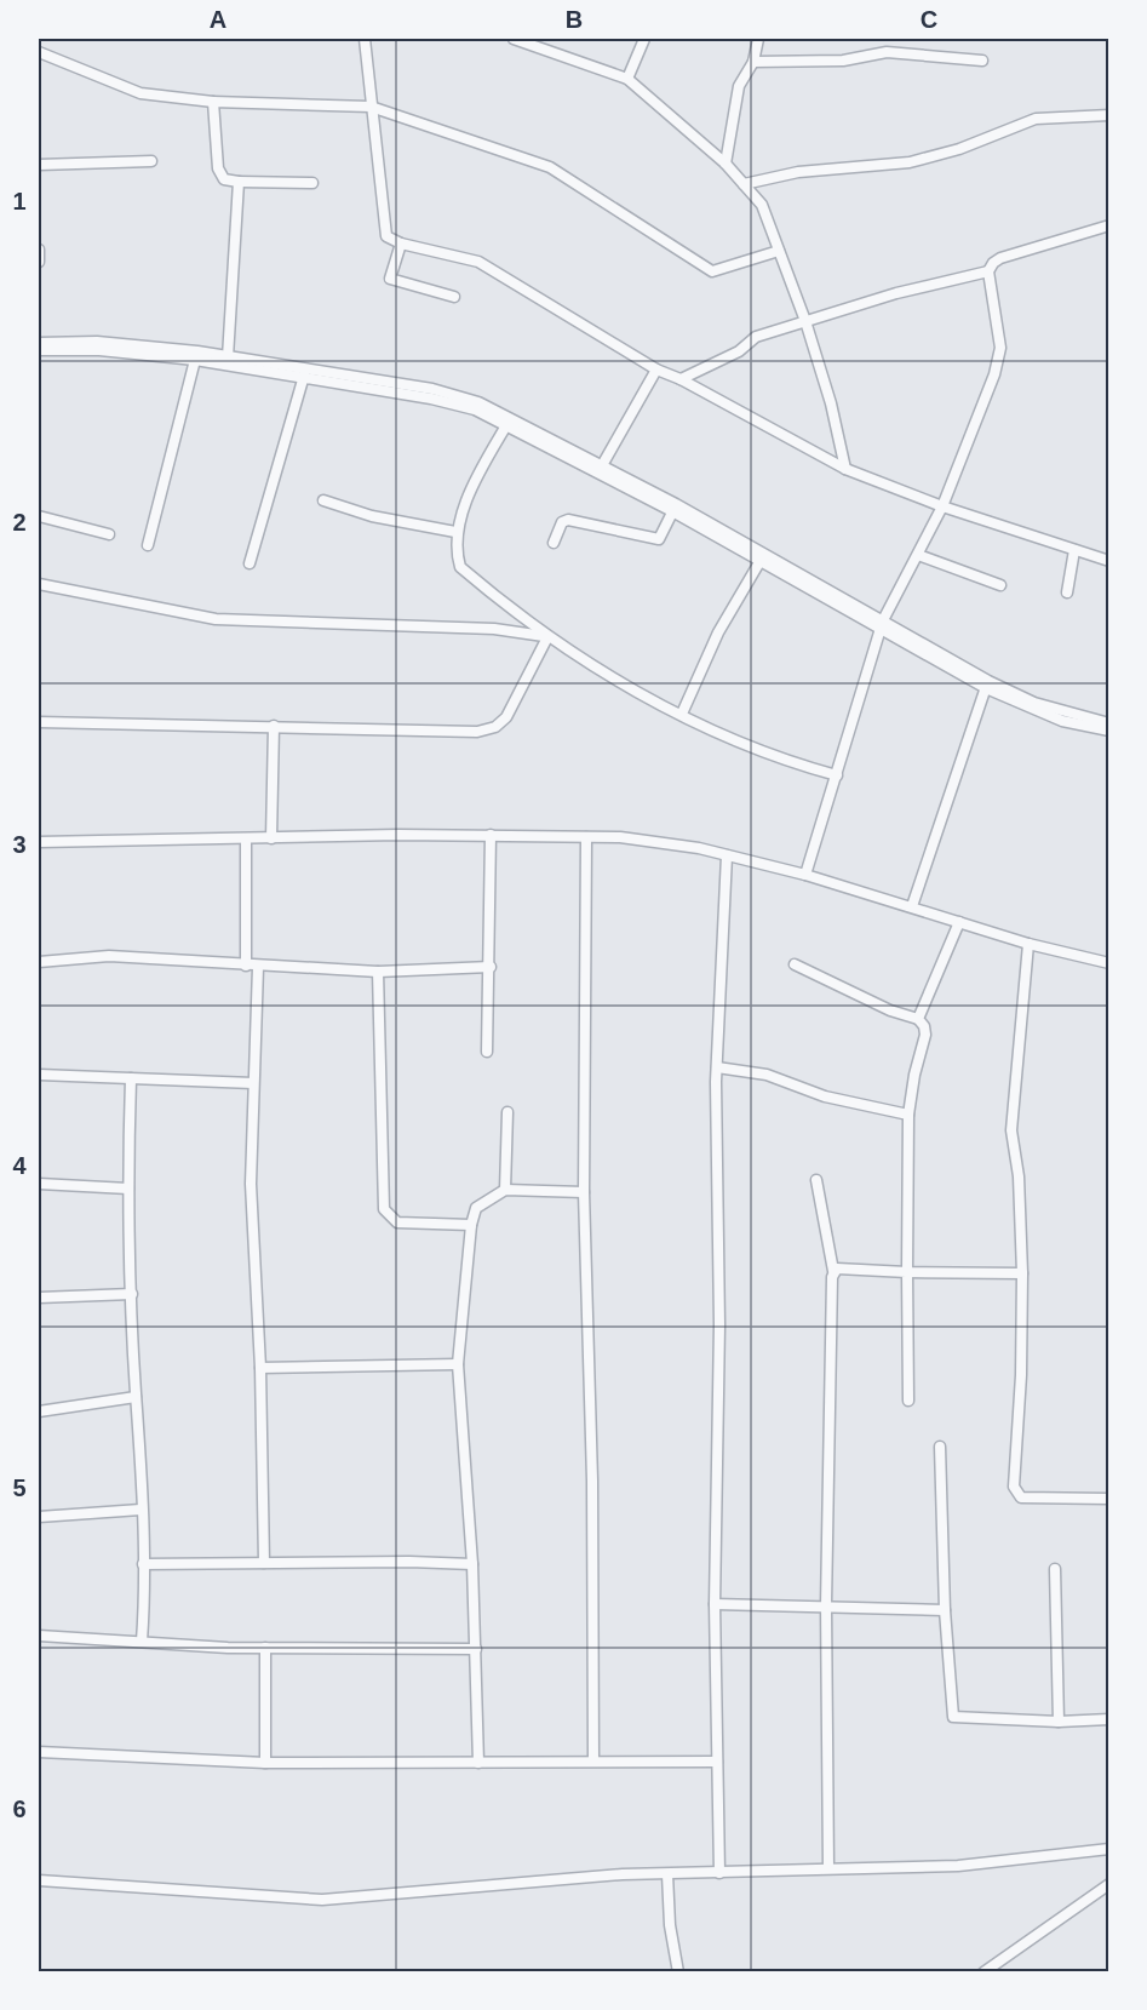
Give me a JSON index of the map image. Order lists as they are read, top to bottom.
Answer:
{
  "grid": {
    "columns": ["A", "B", "C"],
    "rows": [
      "1",
      "2",
      "3",
      "4",
      "5",
      "6"
    ]
  }
}
